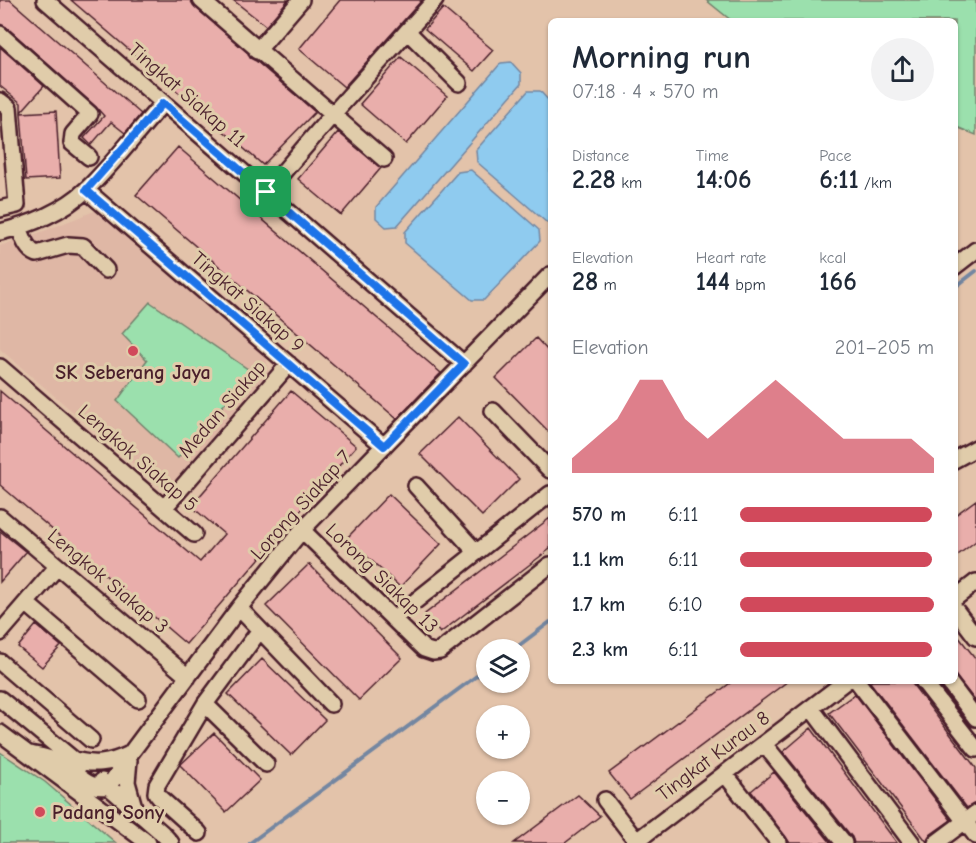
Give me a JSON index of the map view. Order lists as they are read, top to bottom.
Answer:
{
  "streets": {
    "street": [
      "Tingkat Siakap 11",
      "Tingkat Siakap 9",
      "Medan Siakap",
      "Lengkok Siakap 5",
      "Lorong Siakap 7",
      "Lorong Siakap 13",
      "Lengkok Siakap 3",
      "Tingkat Kurau 8"
    ]
  },
  "crossings": [
    ["Tingkat Siakap 11", "Lorong Siakap 7"],
    ["Tingkat Siakap 9", "Medan Siakap"],
    ["Tingkat Siakap 9", "Lorong Siakap 7"],
    ["Medan Siakap", "Lengkok Siakap 5"],
    ["Lorong Siakap 7", "Lorong Siakap 13"],
    ["Lorong Siakap 7", "Lengkok Siakap 3"]
  ],
  "places": ["SK Seberang Jaya", "Padang Sony"],
  "page": {
    "heading": ["Morning run", "07:18 · 4 × 570 m"],
    "stats": [
      ["Distance", "2.28 km"],
      ["Time", "14:06"],
      ["Pace", "6:11 /km"],
      ["Elevation", "28 m"],
      ["Heart rate", "144 bpm"],
      ["kcal", "166"]
    ],
    "chart": ["Elevation", "201–205 m"],
    "list": [
      {
        "name": "570 m",
        "note": "6:11"
      },
      {
        "name": "1.1 km",
        "note": "6:11"
      },
      {
        "name": "1.7 km",
        "note": "6:10"
      },
      {
        "name": "2.3 km",
        "note": "6:11"
      }
    ],
    "map_buttons": ["+", "−"]
  }
}
